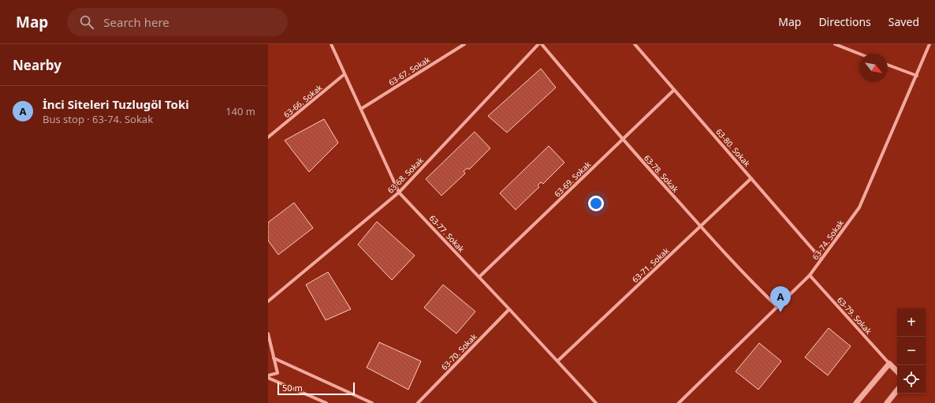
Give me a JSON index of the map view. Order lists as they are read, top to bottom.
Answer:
{
  "streets": {
    "street": [
      "63-67. Sokak",
      "63-66. Sokak",
      "63-80. Sokak",
      "63-78. Sokak",
      "63-68. Sokak",
      "63-69. Sokak",
      "63-77. Sokak",
      "63-74. Sokak",
      "63-71. Sokak",
      "63-79. Sokak",
      "63-70. Sokak"
    ]
  },
  "crossings": [
    ["63-67. Sokak", "63-77. Sokak"],
    ["63-66. Sokak", "63-77. Sokak"],
    ["63-80. Sokak", "63-69. Sokak"],
    ["63-80. Sokak", "63-74. Sokak"],
    ["63-80. Sokak", "63-71. Sokak"],
    ["63-78. Sokak", "63-69. Sokak"],
    ["63-78. Sokak", "63-74. Sokak"],
    ["63-78. Sokak", "63-71. Sokak"],
    ["63-68. Sokak", "63-77. Sokak"],
    ["63-69. Sokak", "63-77. Sokak"],
    ["63-77. Sokak", "63-71. Sokak"],
    ["63-77. Sokak", "63-70. Sokak"],
    ["63-74. Sokak", "63-79. Sokak"]
  ],
  "scale_bar": "50 m",
  "north": "bottom right",
  "page": {
    "header": "Map",
    "search": "Search here",
    "nav": ["Map", "Directions", "Saved"],
    "heading": "Nearby",
    "list": [
      {
        "mark": "A",
        "name": "İnci Siteleri Tuzlugöl Toki",
        "note": "Bus stop · 63-74. Sokak",
        "value": "140 m"
      }
    ],
    "pins": "A",
    "map_buttons": ["+", "−"],
    "scale": "50 m"
  }
}
